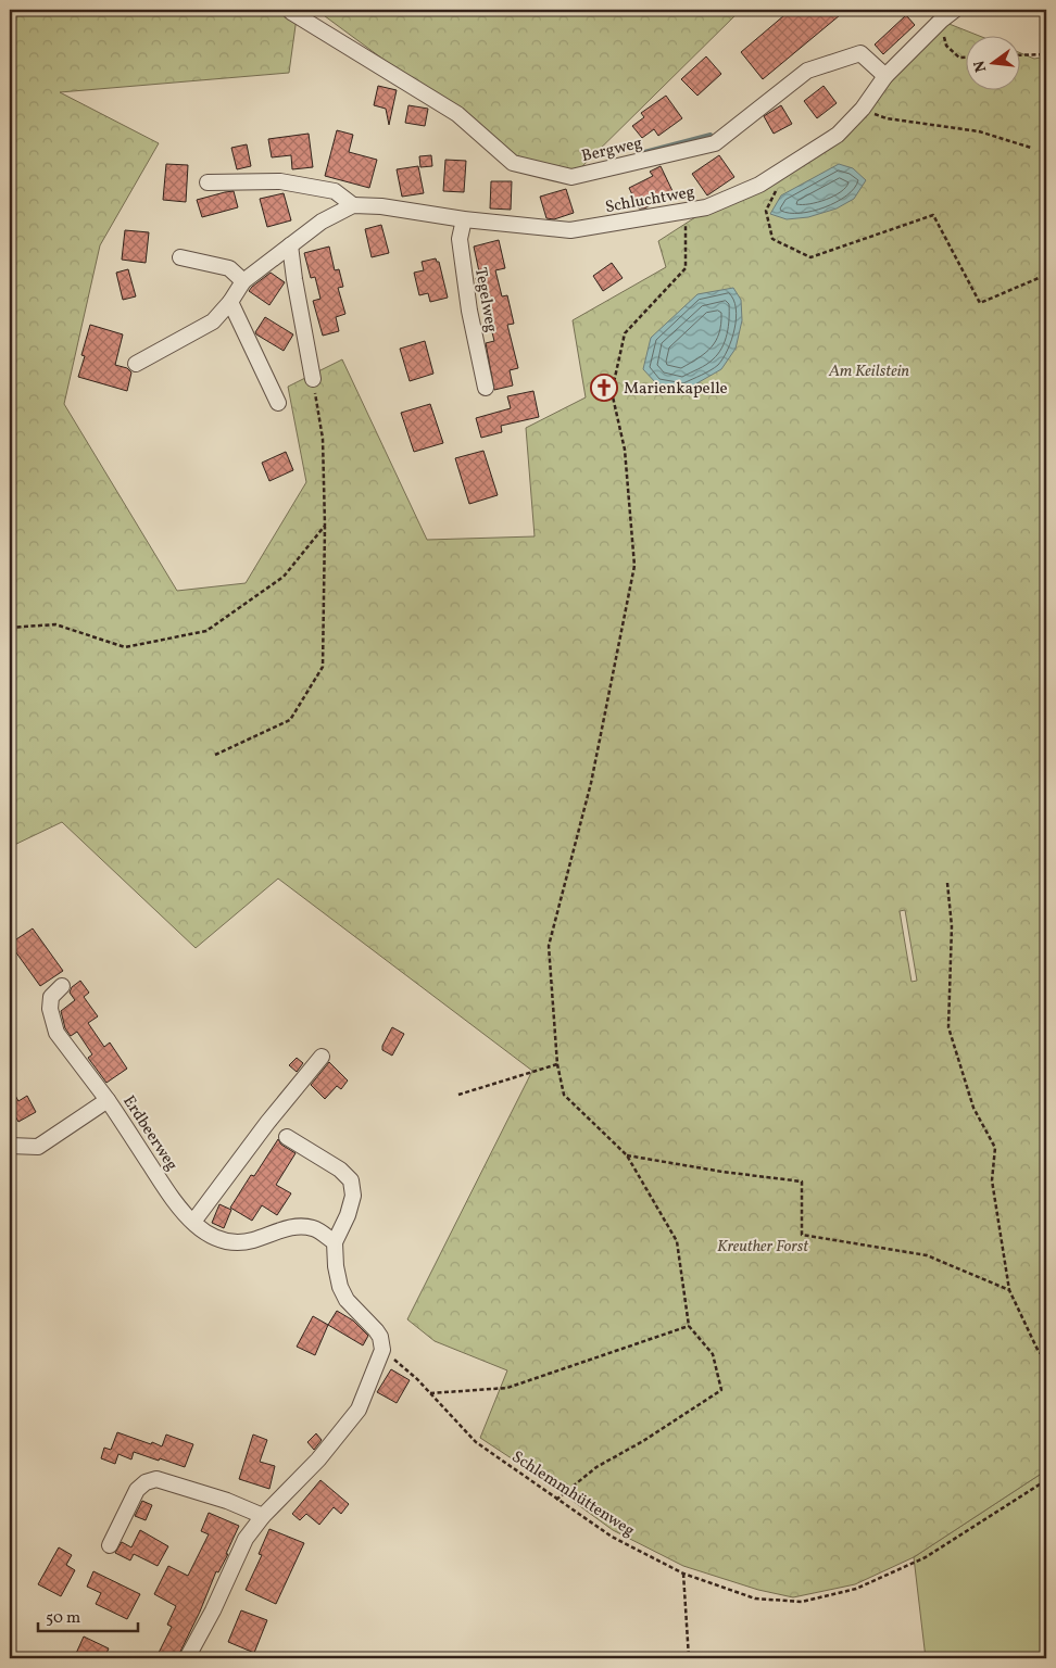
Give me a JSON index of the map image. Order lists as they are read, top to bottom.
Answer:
{
  "streets": {
    "street": [
      "Bergweg",
      "Schluchtweg",
      "Tegelweg",
      "Erdbeerweg"
    ],
    "path": ["Schlemmhüttenweg"]
  },
  "crossings": [
    ["Bergweg", "Schluchtweg"],
    ["Schluchtweg", "Tegelweg"]
  ],
  "parks": ["Am Keilstein", "Kreuther Forst"],
  "places": {
    "church": ["Marienkapelle"]
  },
  "scale_bar": "50 m",
  "north": "left"
}
